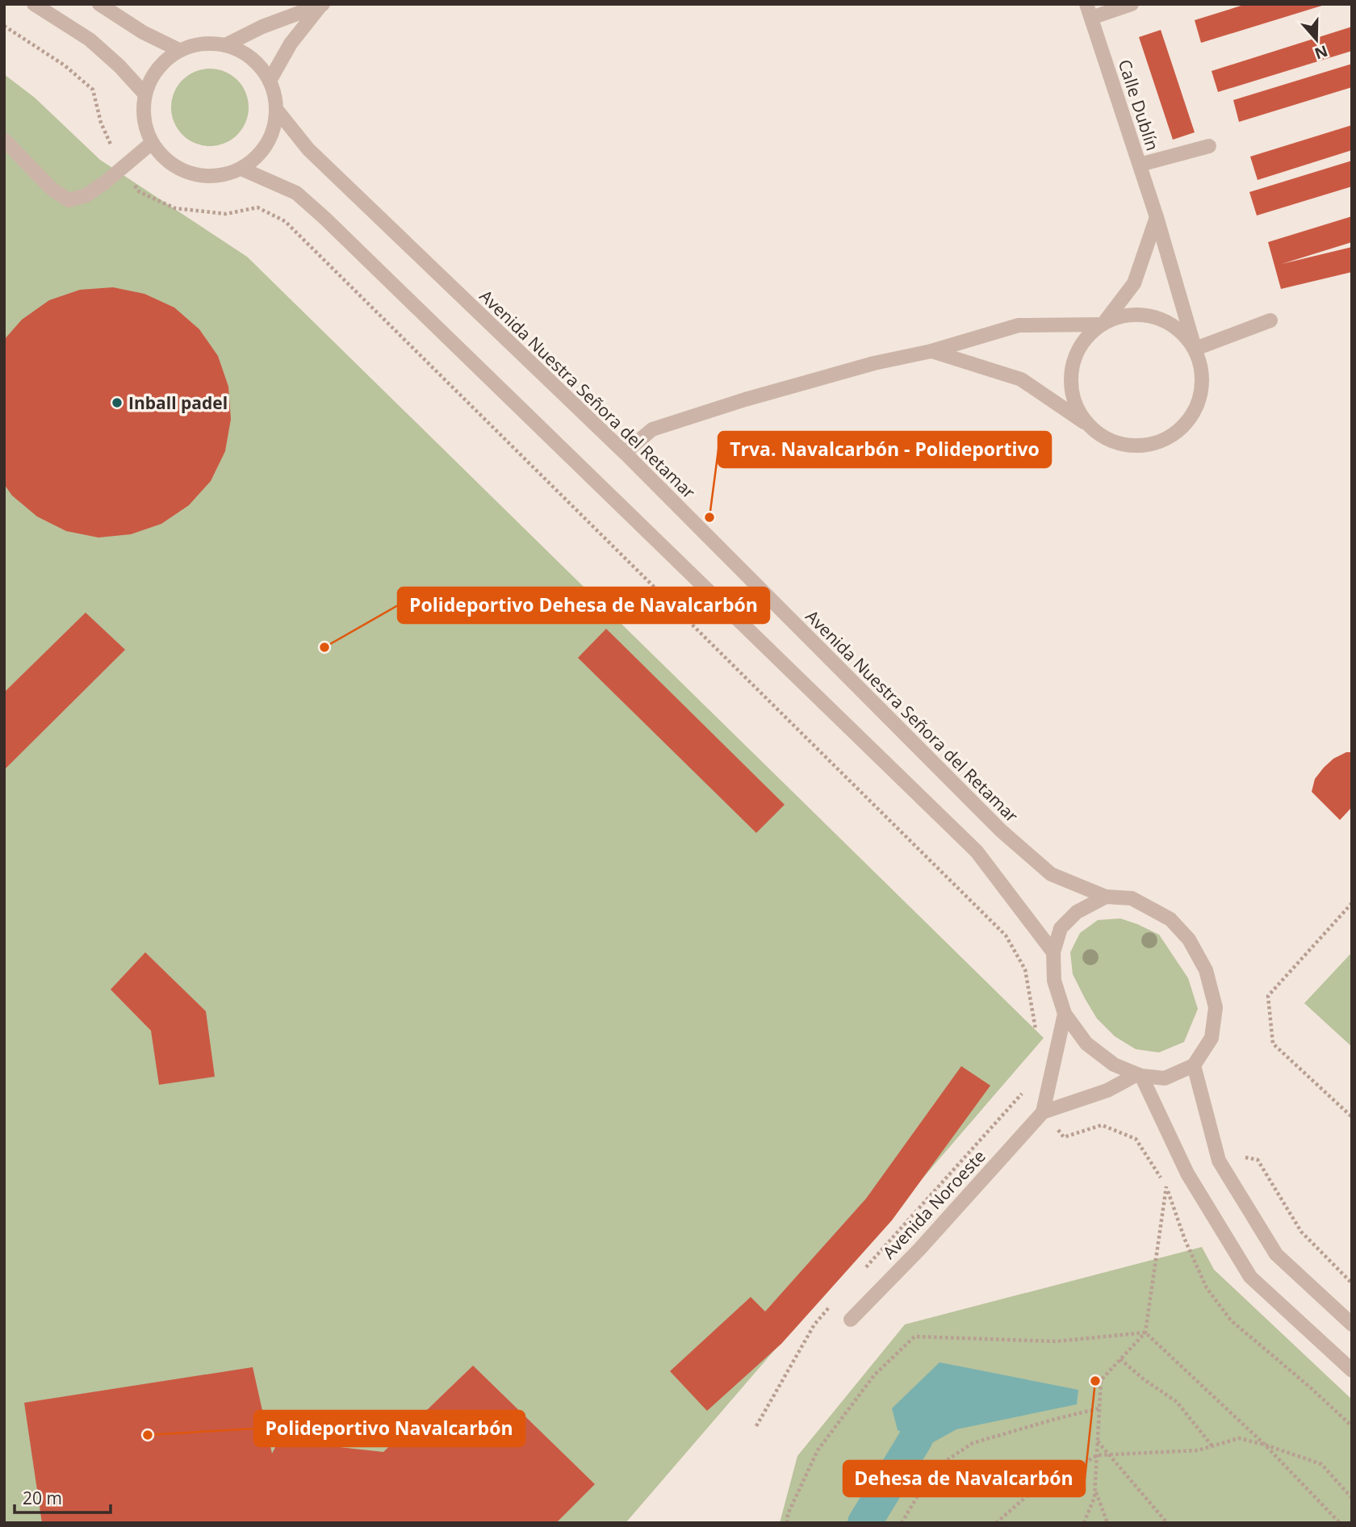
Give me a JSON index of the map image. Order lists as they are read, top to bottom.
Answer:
{
  "streets": {
    "street": ["Calle Dublín", "Avenida Nuestra Señora del Retamar", "Avenida Noroeste"]
  },
  "crossings": [
    ["Avenida Nuestra Señora del Retamar", "Avenida Noroeste"]
  ],
  "places": [
    "Inball padel",
    "Trva. Navalcarbón - Polideportivo",
    "Polideportivo Dehesa de Navalcarbón",
    "Dehesa de Navalcarbón",
    "Polideportivo Navalcarbón"
  ],
  "scale_bar": "20 m",
  "north": "bottom"
}
